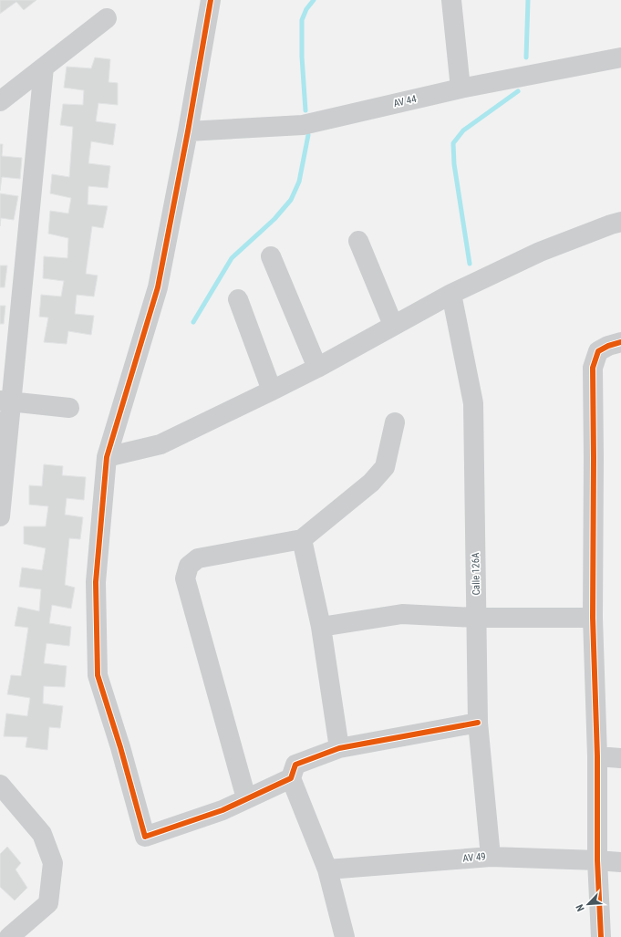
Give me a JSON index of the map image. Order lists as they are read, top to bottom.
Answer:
{
  "streets": {
    "street": ["AV 44", "Calle 126A", "AV 49"]
  },
  "crossings": [
    ["Calle 126A", "AV 49"]
  ],
  "north": "bottom left"
}
